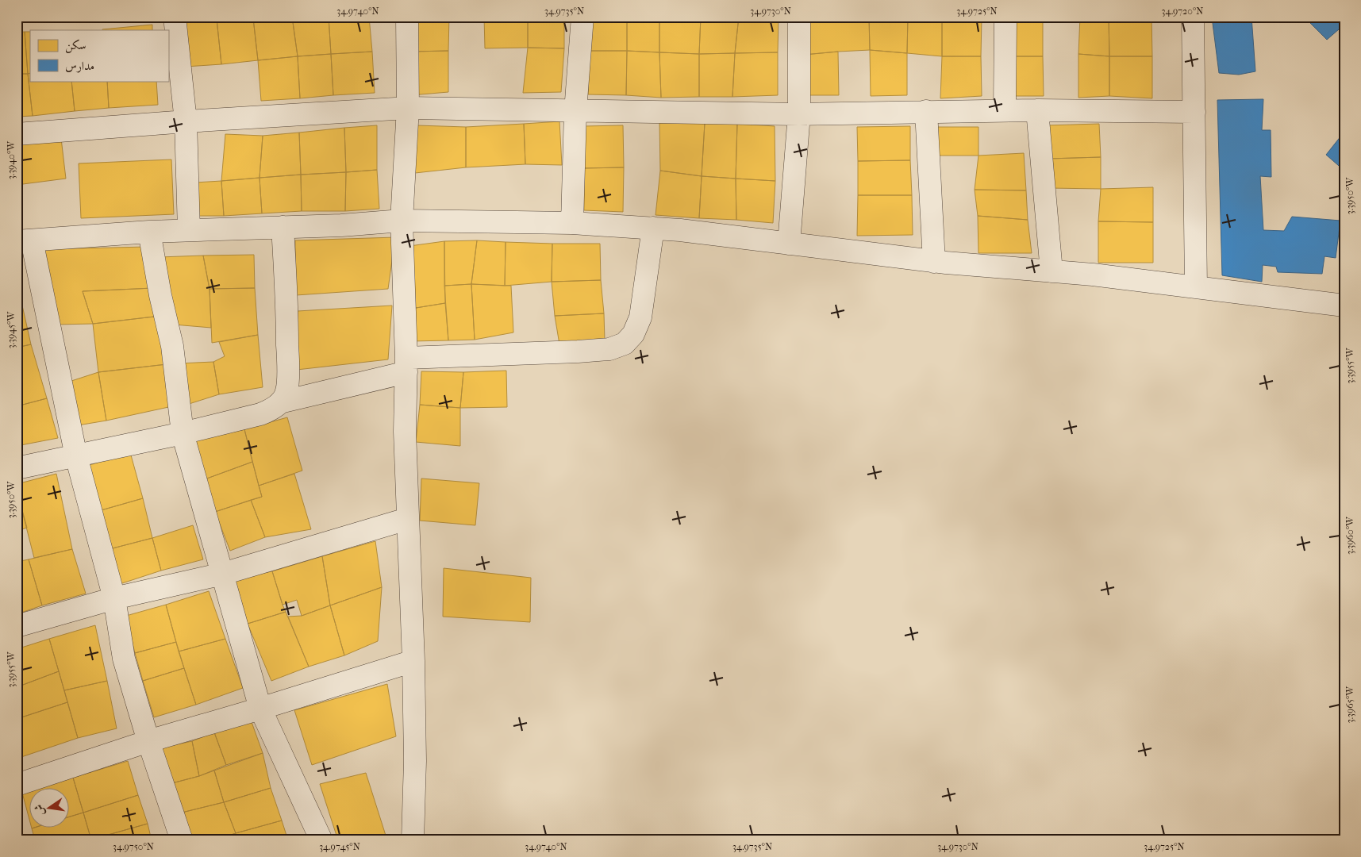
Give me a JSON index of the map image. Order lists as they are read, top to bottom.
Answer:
{
  "legend": ["سكن", "مدارس"],
  "north": "left",
  "coordinates": [
    "34.9740°N",
    "34.9735°N",
    "34.9730°N",
    "34.9725°N",
    "34.9720°N",
    "3.3940°W",
    "3.3950°W",
    "3.3945°W",
    "3.3955°W",
    "3.3960°W",
    "3.3965°W",
    "34.9750°N",
    "34.9745°N"
  ]
}
